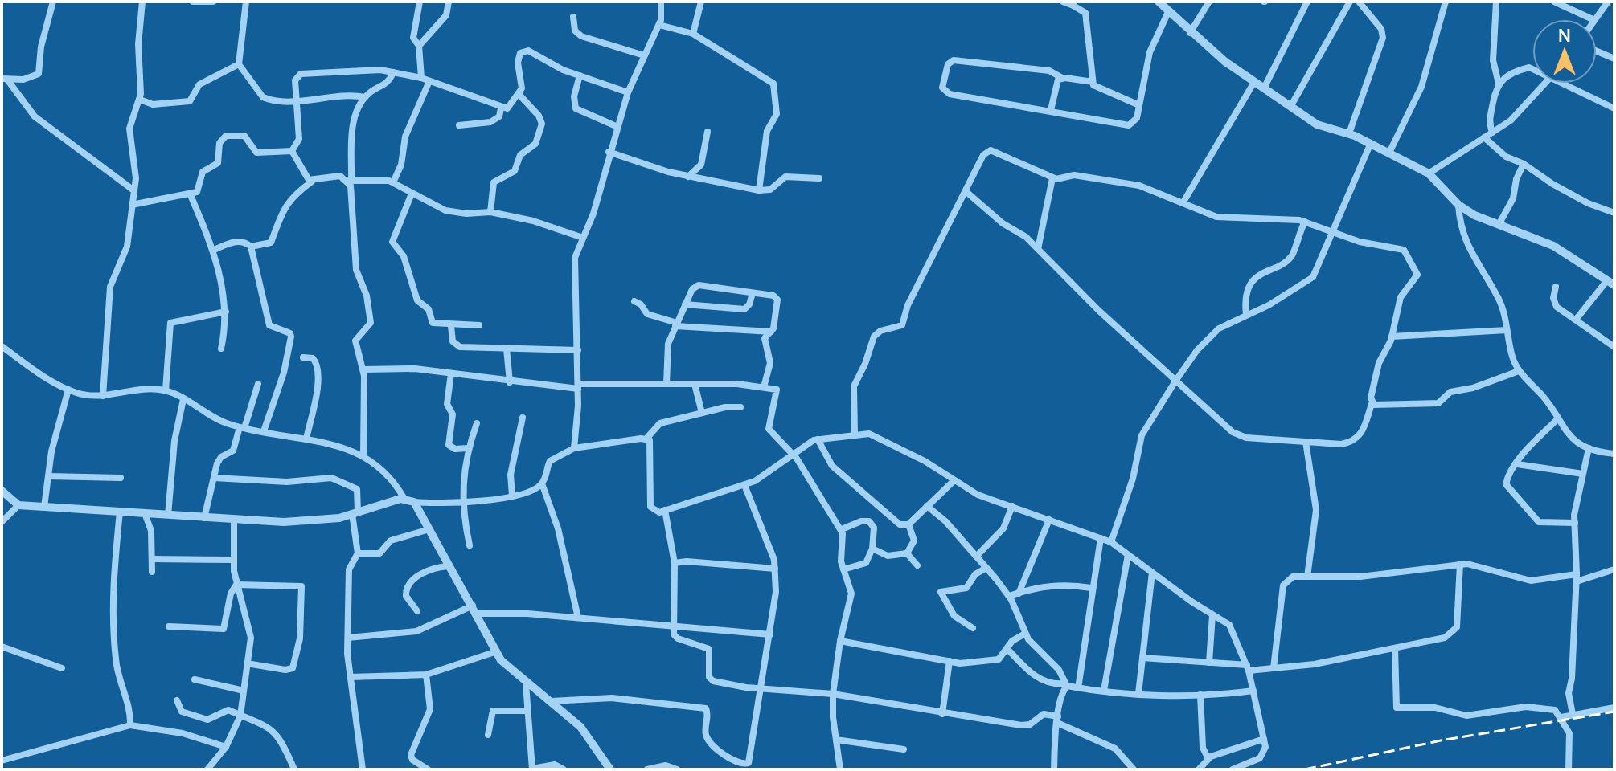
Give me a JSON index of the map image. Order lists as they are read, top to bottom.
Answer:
{
  "north": "top"
}
